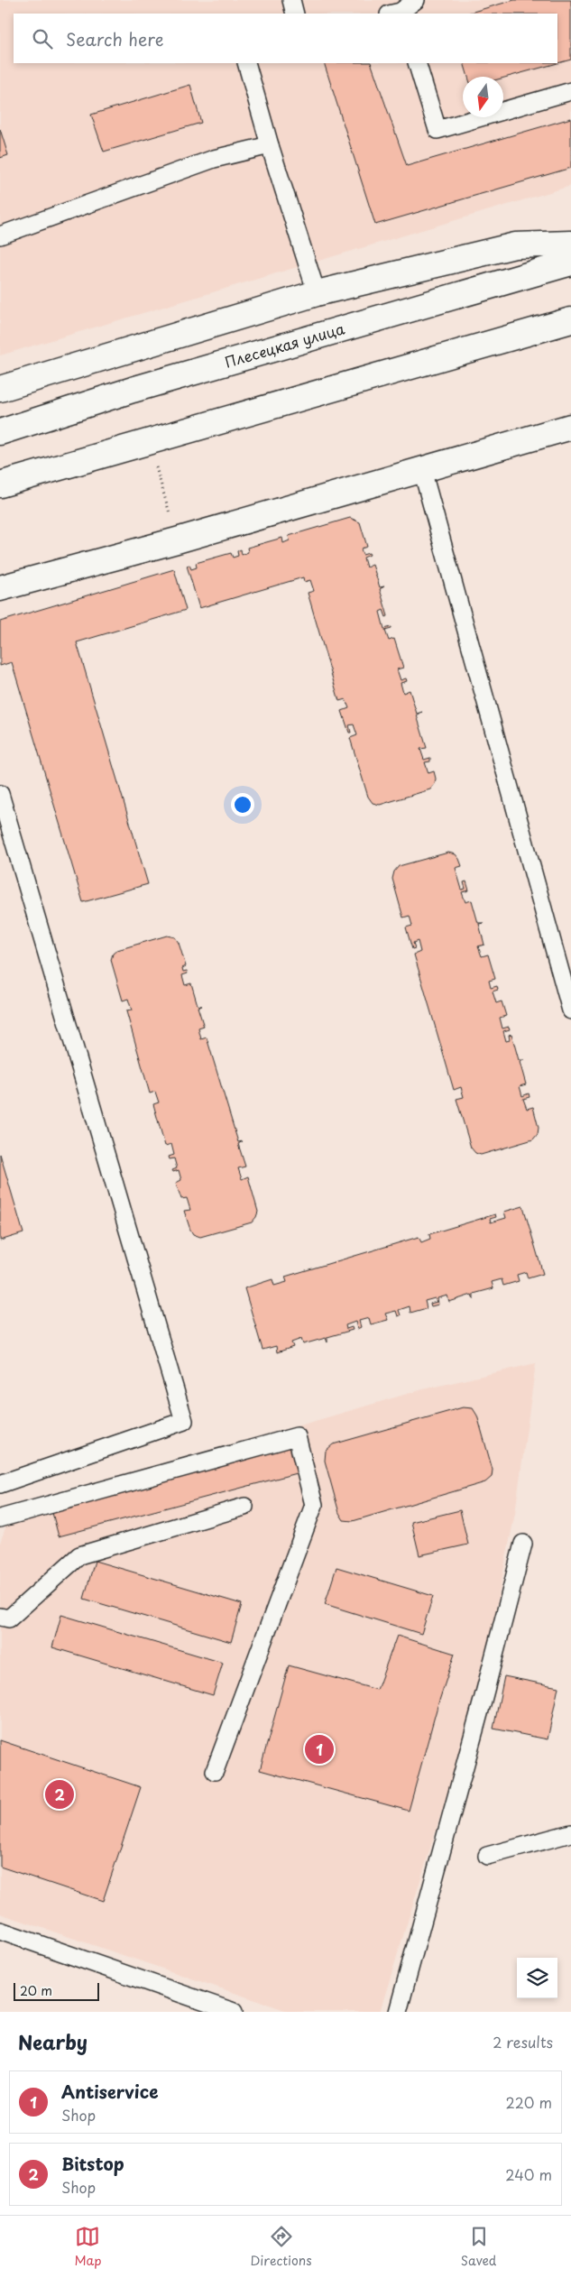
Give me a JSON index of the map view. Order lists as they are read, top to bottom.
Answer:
{
  "streets": {
    "street": ["Плесецкая улица"]
  },
  "scale_bar": "20 m",
  "north": "bottom",
  "page": {
    "search": "Search here",
    "pins": ["1", "2"],
    "scale": "20 m",
    "heading": ["Nearby", "2 results"],
    "list": [
      {
        "mark": "1",
        "name": "Antiservice",
        "note": "Shop",
        "value": "220 m"
      },
      {
        "mark": "2",
        "name": "Bitstop",
        "note": "Shop",
        "value": "240 m"
      }
    ],
    "nav": ["Map", "Directions", "Saved"]
  }
}
